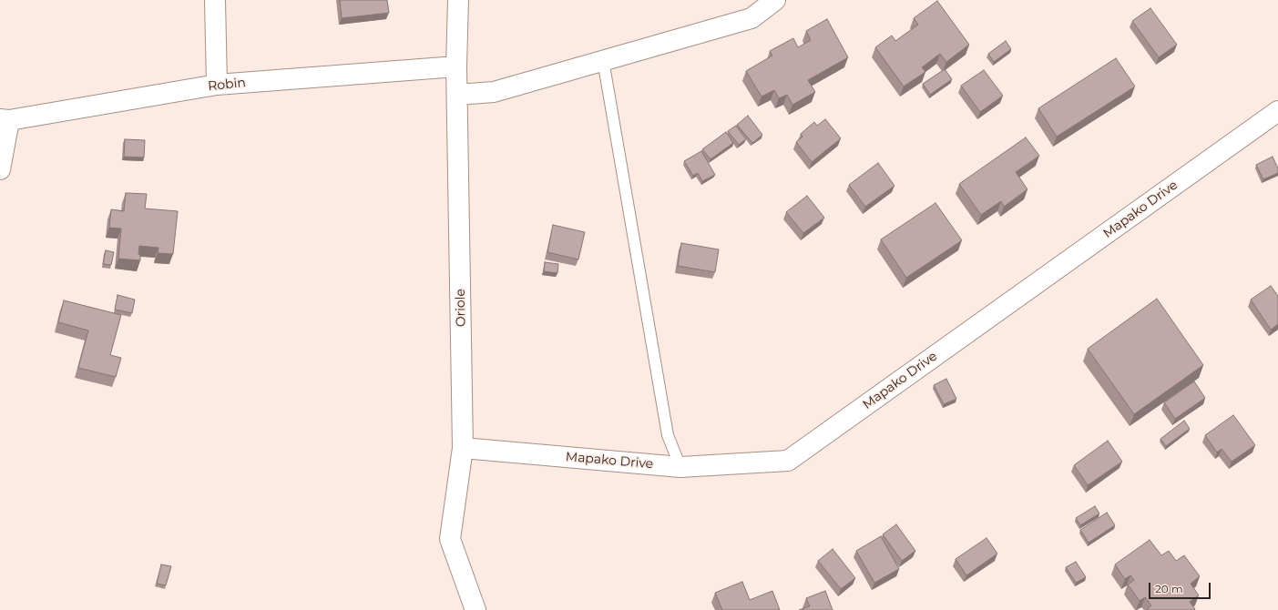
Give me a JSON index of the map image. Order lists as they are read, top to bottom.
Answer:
{
  "streets": {
    "street": ["Robin", "Mapako Drive", "Oriole"]
  },
  "crossings": [
    ["Robin", "Oriole"],
    ["Mapako Drive", "Oriole"]
  ],
  "scale_bar": "20 m"
}
